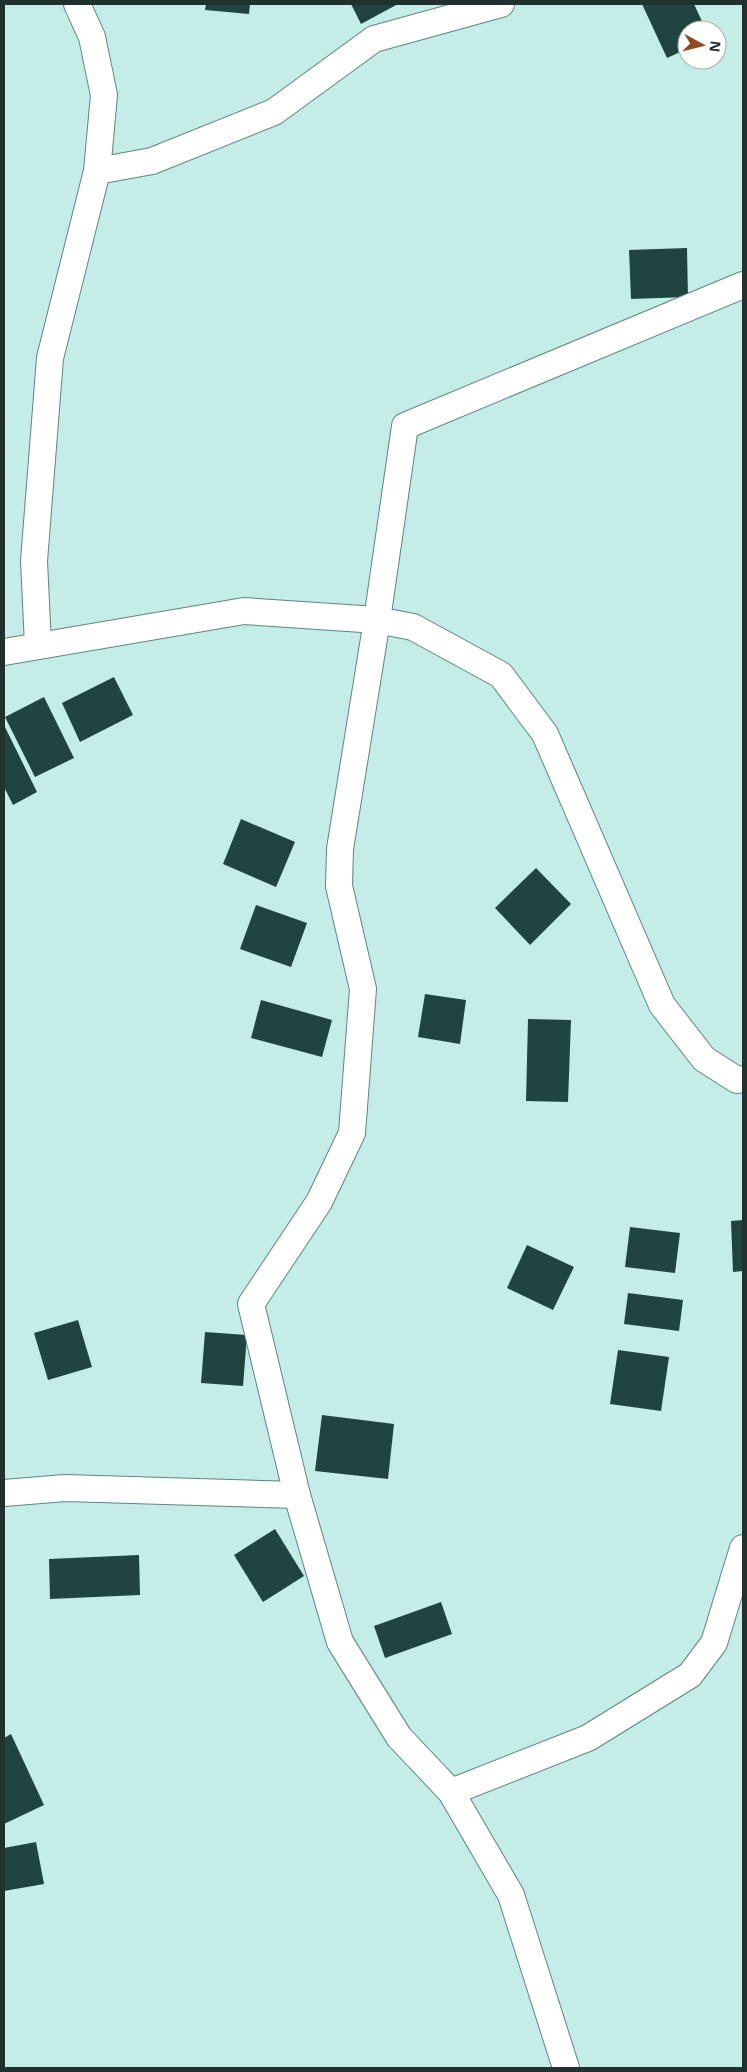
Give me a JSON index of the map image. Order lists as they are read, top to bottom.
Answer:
{
  "north": "right"
}
